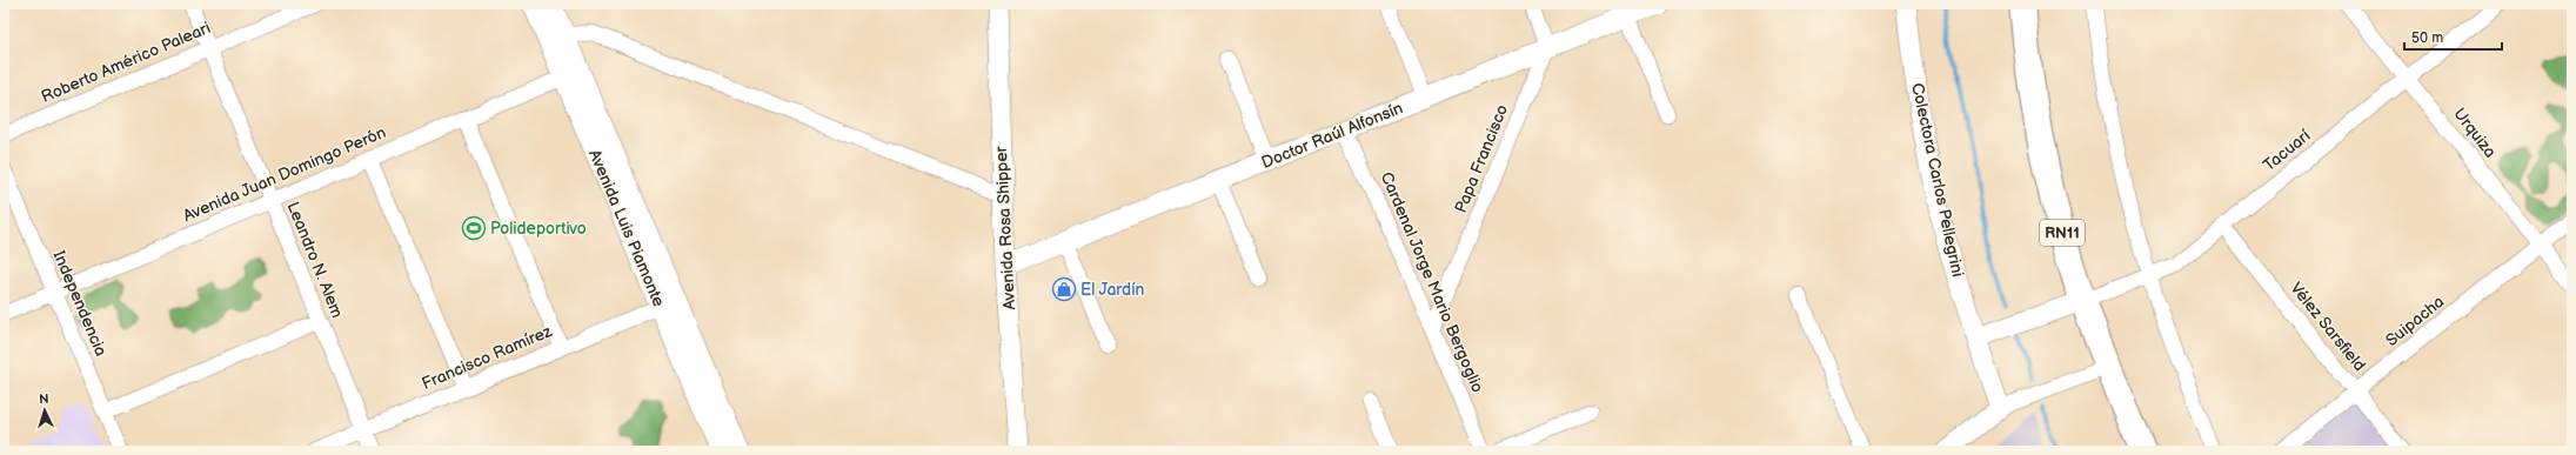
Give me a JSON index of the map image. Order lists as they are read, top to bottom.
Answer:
{
  "streets": {
    "highway": ["RN11"],
    "street": [
      "Roberto Américo Paleari",
      "Urquiza",
      "Doctor Raúl Alfonsín",
      "Tacuarí",
      "Papa Francisco",
      "Avenida Juan Domingo Perón",
      "Colectora Carlos Pellegrini",
      "Avenida Luis Piamonte",
      "Avenida Rosa Shipper",
      "Leandro N. Alem",
      "Cardenal Jorge Mario Bergoglio",
      "Independencia",
      "Suipacha",
      "Vélez Sarsfield",
      "Francisco Ramírez"
    ]
  },
  "crossings": [
    ["Roberto Américo Paleari", "Leandro N. Alem"],
    ["Urquiza", "Tacuarí"],
    ["Urquiza", "Suipacha"],
    ["Doctor Raúl Alfonsín", "Papa Francisco"],
    ["Doctor Raúl Alfonsín", "Avenida Rosa Shipper"],
    ["Doctor Raúl Alfonsín", "Cardenal Jorge Mario Bergoglio"],
    ["Tacuarí", "RN11"],
    ["Tacuarí", "Vélez Sarsfield"],
    ["Papa Francisco", "Cardenal Jorge Mario Bergoglio"],
    ["Avenida Juan Domingo Perón", "Avenida Luis Piamonte"],
    ["Avenida Juan Domingo Perón", "Leandro N. Alem"],
    ["Avenida Juan Domingo Perón", "Independencia"],
    ["Avenida Luis Piamonte", "Francisco Ramírez"],
    ["Leandro N. Alem", "Francisco Ramírez"],
    ["Suipacha", "Vélez Sarsfield"]
  ],
  "places": {
    "sports": ["Polideportivo"],
    "shop": ["El Jardín"]
  },
  "scale_bar": "50 m",
  "north": "top"
}
